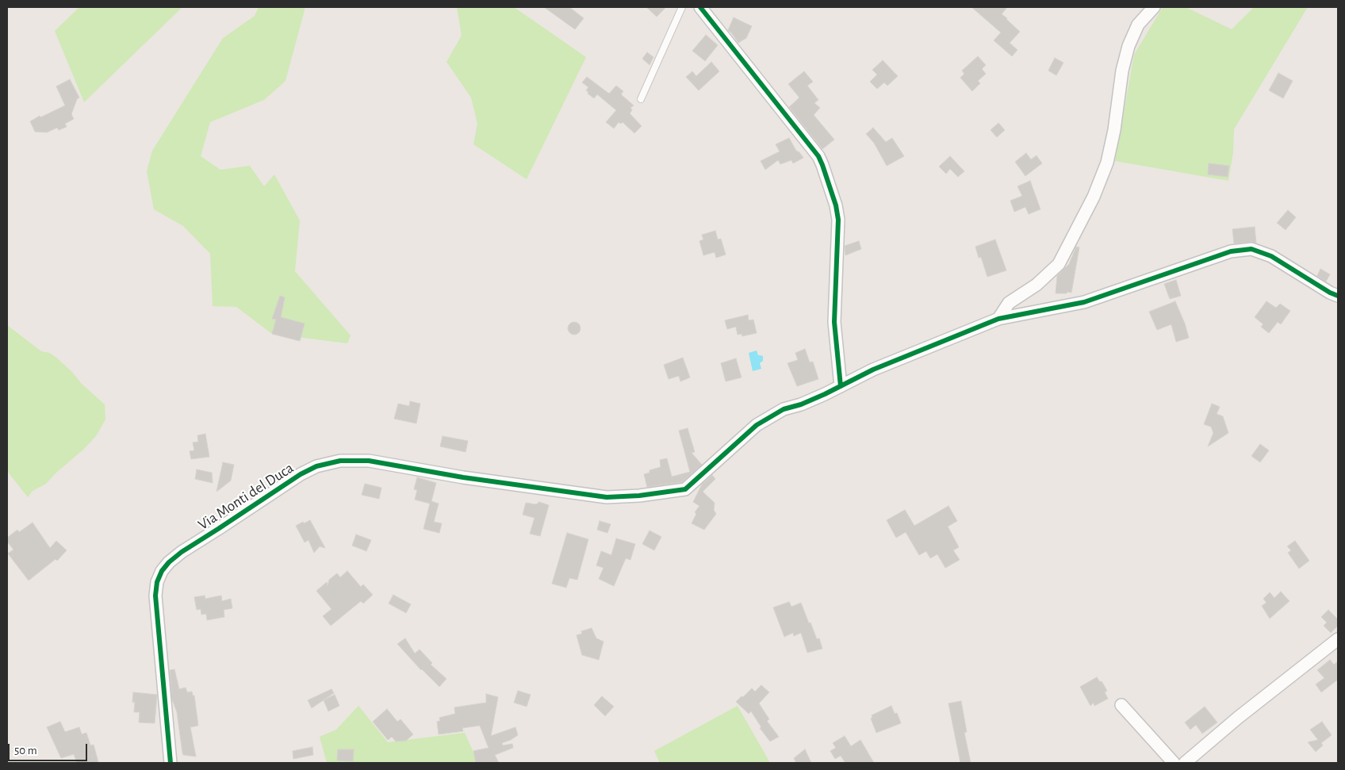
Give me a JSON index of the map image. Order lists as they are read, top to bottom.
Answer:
{
  "streets": {
    "street": ["Via Monti del Duca"]
  },
  "scale_bar": "50 m"
}
